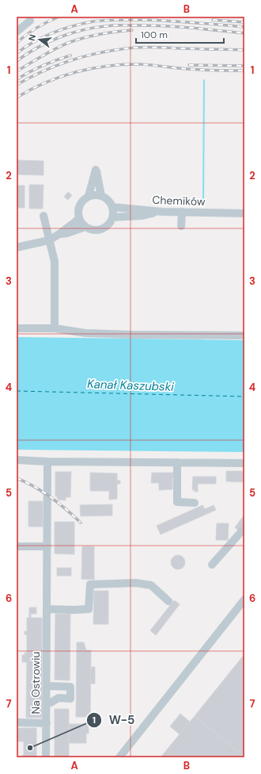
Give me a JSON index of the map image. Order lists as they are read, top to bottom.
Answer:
{
  "streets": {
    "lane": ["Chemików", "Na Ostrowiu"]
  },
  "water": ["Kanał Kaszubski"],
  "places": ["W-5"],
  "scale_bar": "100 m",
  "north": "left",
  "grid": {
    "columns": ["A", "B"],
    "rows": [
      "1",
      "2",
      "3",
      "4",
      "5",
      "6",
      "7"
    ]
  }
}
